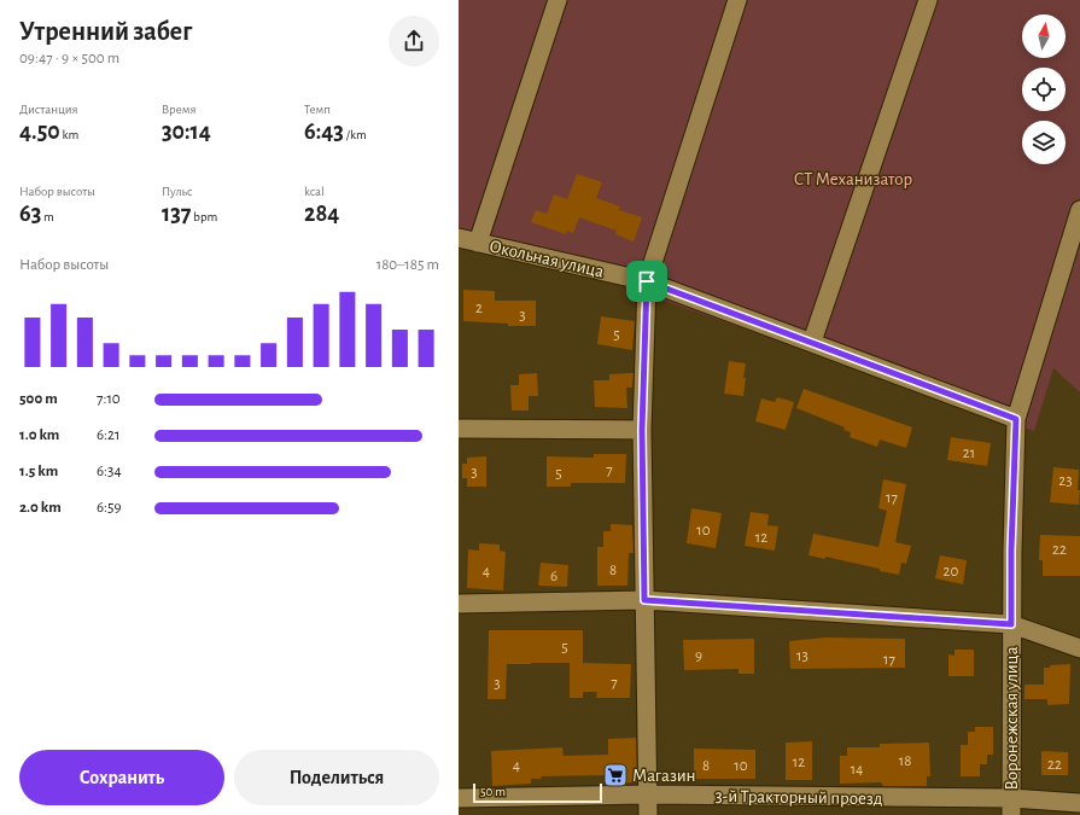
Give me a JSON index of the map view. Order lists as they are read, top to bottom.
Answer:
{
  "streets": {
    "street": ["Окольная улица", "Воронежская улица", "3-й Тракторный проезд"]
  },
  "crossings": [
    ["Окольная улица", "Воронежская улица"],
    ["Воронежская улица", "3-й Тракторный проезд"]
  ],
  "parks": ["СТ Механизатор"],
  "places": {
    "supermarket": ["Магазин"]
  },
  "house_numbers": [
    "2",
    "3",
    "5",
    "21",
    "7",
    "3",
    "5",
    "23",
    "17",
    "10",
    "12",
    "22",
    "8",
    "4",
    "20",
    "6",
    "5",
    "9",
    "13",
    "17",
    "7",
    "3",
    "18",
    "12",
    "22",
    "4",
    "8",
    "10",
    "14"
  ],
  "scale_bar": "50 m",
  "north": "top",
  "page": {
    "heading": ["Утренний забег", "09:47 · 9 × 500 m"],
    "stats": [
      ["Дистанция", "4.50 km"],
      ["Время", "30:14"],
      ["Темп", "6:43 /km"],
      ["Набор высоты", "63 m"],
      ["Пульс", "137 bpm"],
      ["kcal", "284"]
    ],
    "chart": ["Набор высоты", "180–185 m"],
    "list": [
      {
        "name": "500 m",
        "note": "7:10"
      },
      {
        "name": "1.0 km",
        "note": "6:21"
      },
      {
        "name": "1.5 km",
        "note": "6:34"
      },
      {
        "name": "2.0 km",
        "note": "6:59"
      }
    ],
    "buttons": ["Сохранить", "Поделиться"],
    "scale": "50 m"
  }
}
